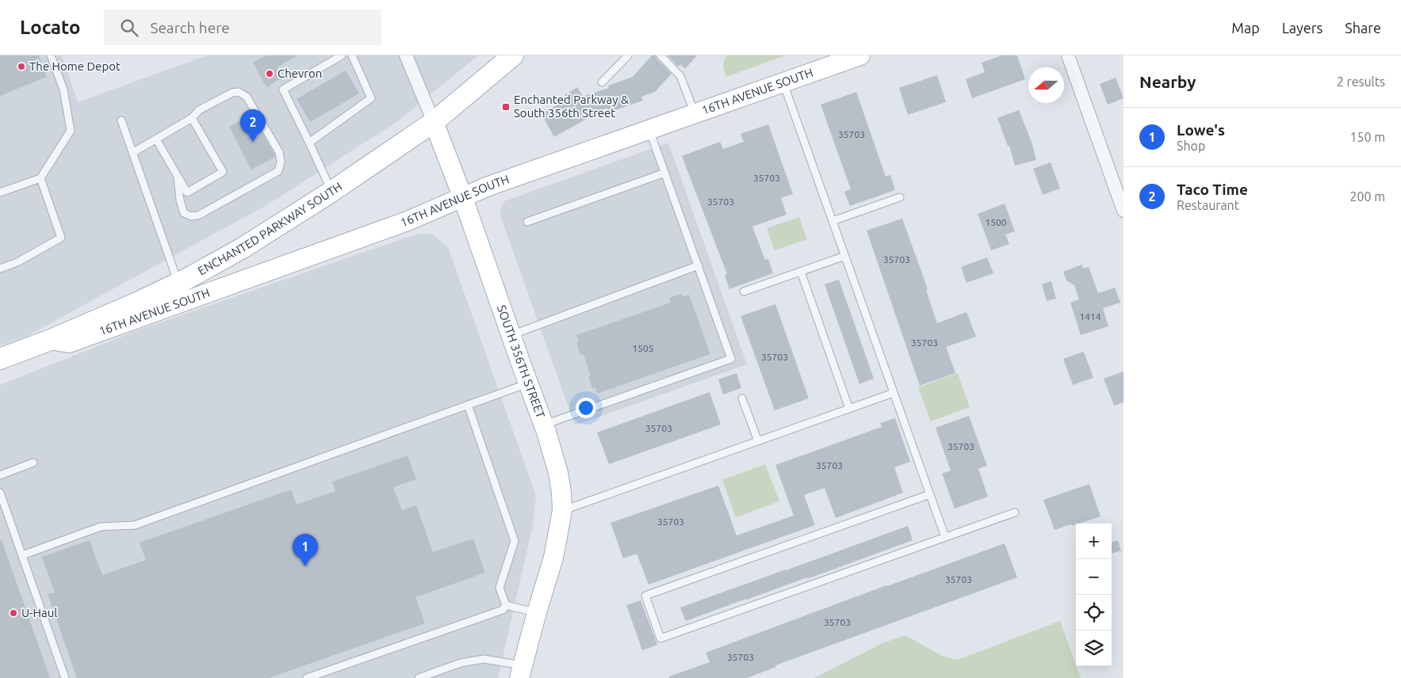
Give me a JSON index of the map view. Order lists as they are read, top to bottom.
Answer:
{
  "streets": {
    "main road": ["16TH AVENUE SOUTH", "ENCHANTED PARKWAY SOUTH", "SOUTH 356TH STREET"]
  },
  "crossings": [
    ["16TH AVENUE SOUTH", "ENCHANTED PARKWAY SOUTH"],
    ["16TH AVENUE SOUTH", "SOUTH 356TH STREET"],
    ["ENCHANTED PARKWAY SOUTH", "SOUTH 356TH STREET"]
  ],
  "places": {
    "other": ["The Home Depot", "Chevron", "U-Haul"],
    "transit": ["Enchanted Parkway & South 356th Street"]
  },
  "house_numbers": [
    "35703",
    "35703",
    "35703",
    "1500",
    "35703",
    "1414",
    "35703",
    "1505",
    "35703",
    "35703",
    "35703",
    "35703",
    "35703",
    "35703",
    "35703",
    "35703"
  ],
  "north": "left",
  "page": {
    "header": "Locato",
    "search": "Search here",
    "nav": ["Map", "Layers", "Share"],
    "heading": ["Nearby", "2 results"],
    "list": [
      {
        "mark": "1",
        "name": "Lowe's",
        "note": "Shop",
        "value": "150 m"
      },
      {
        "mark": "2",
        "name": "Taco Time",
        "note": "Restaurant",
        "value": "200 m"
      }
    ],
    "pins": ["2", "1"],
    "map_buttons": ["+", "−"]
  }
}
